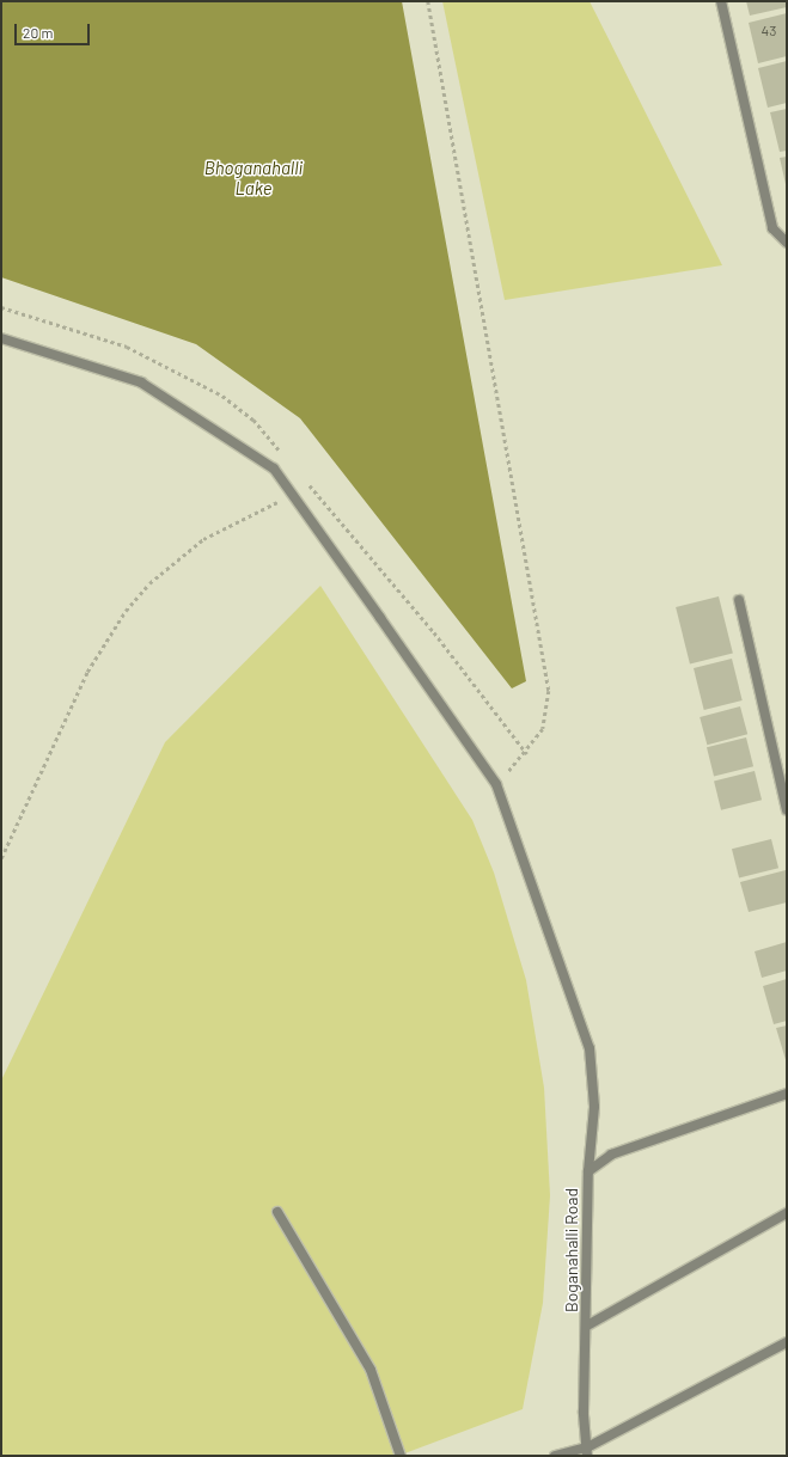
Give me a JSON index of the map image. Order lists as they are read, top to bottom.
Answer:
{
  "streets": {
    "street": ["Boganahalli Road"]
  },
  "water": ["Bhoganahalli Lake"],
  "house_numbers": ["43"],
  "scale_bar": "20 m"
}
